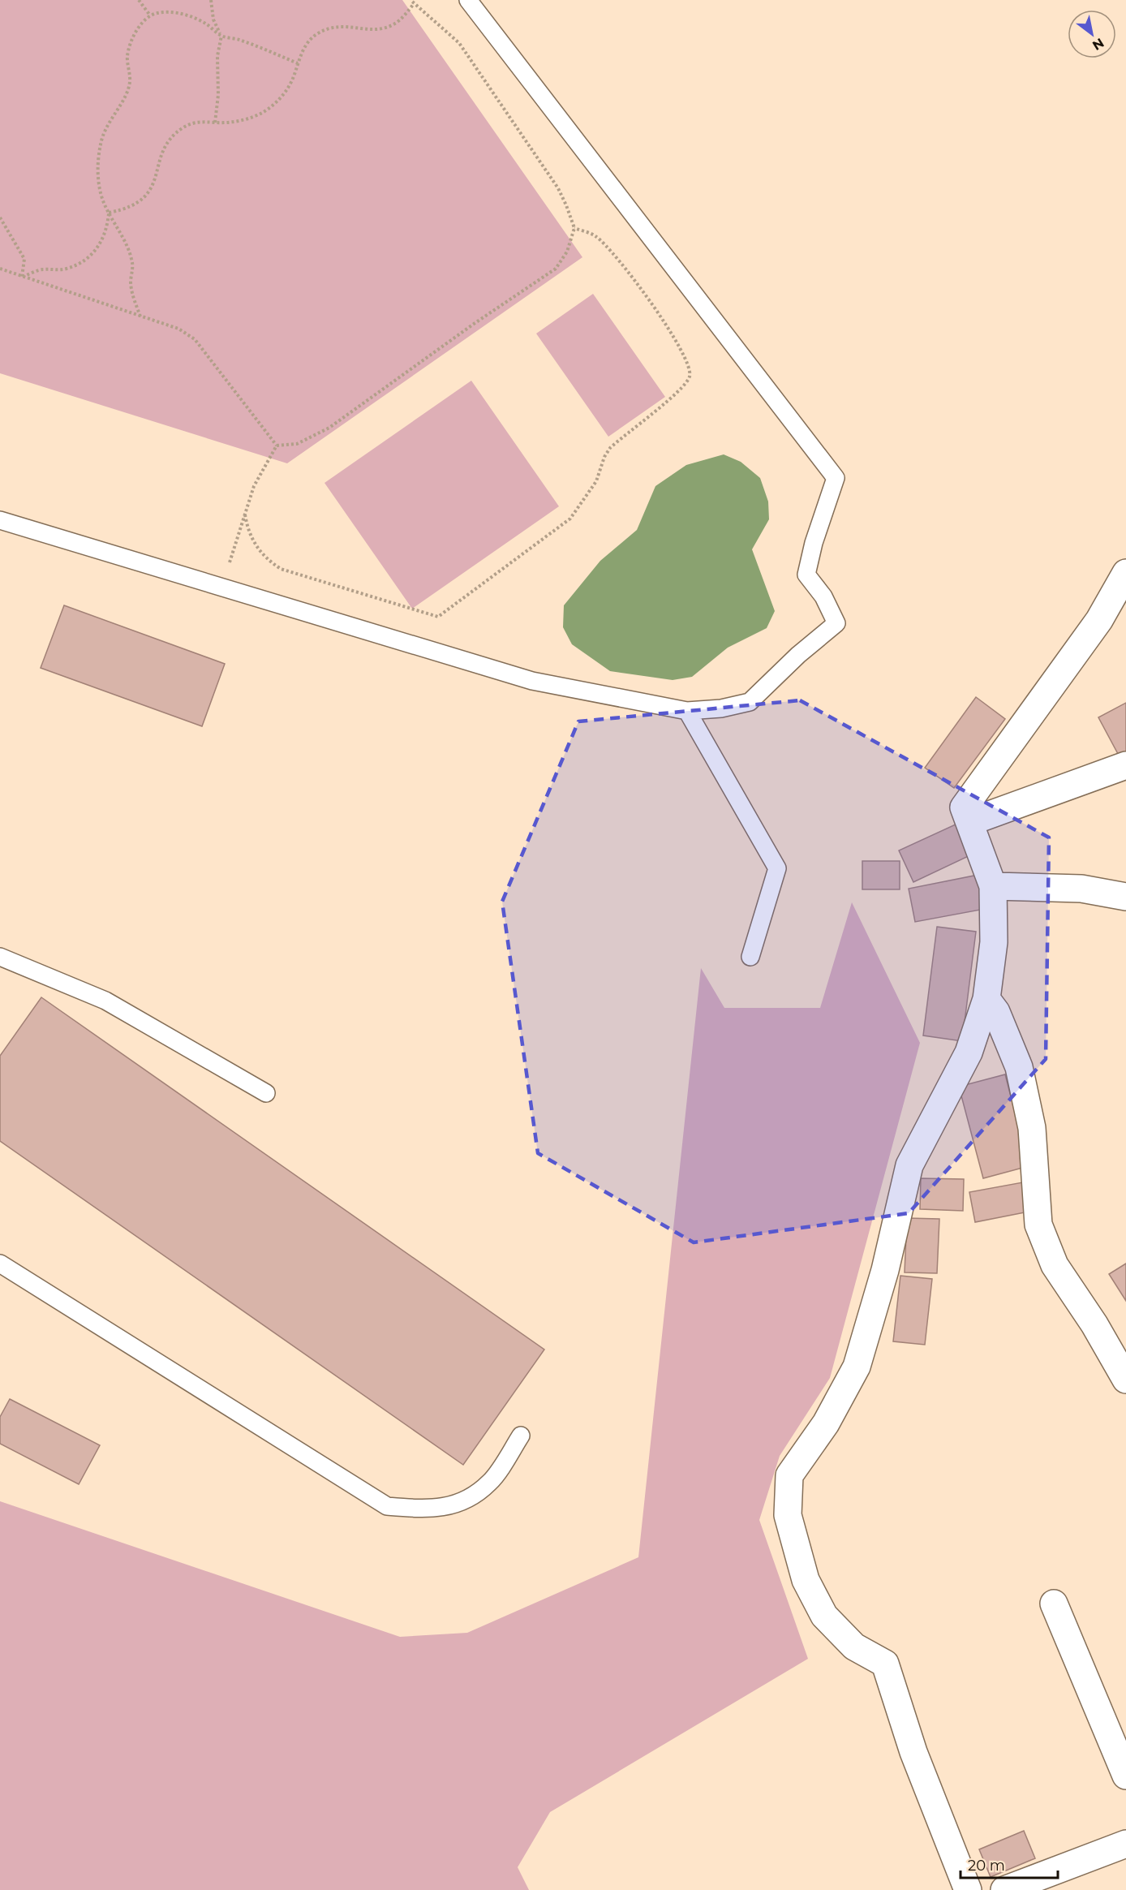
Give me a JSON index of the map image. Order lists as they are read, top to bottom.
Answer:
{
  "scale_bar": "20 m",
  "north": "bottom right"
}
